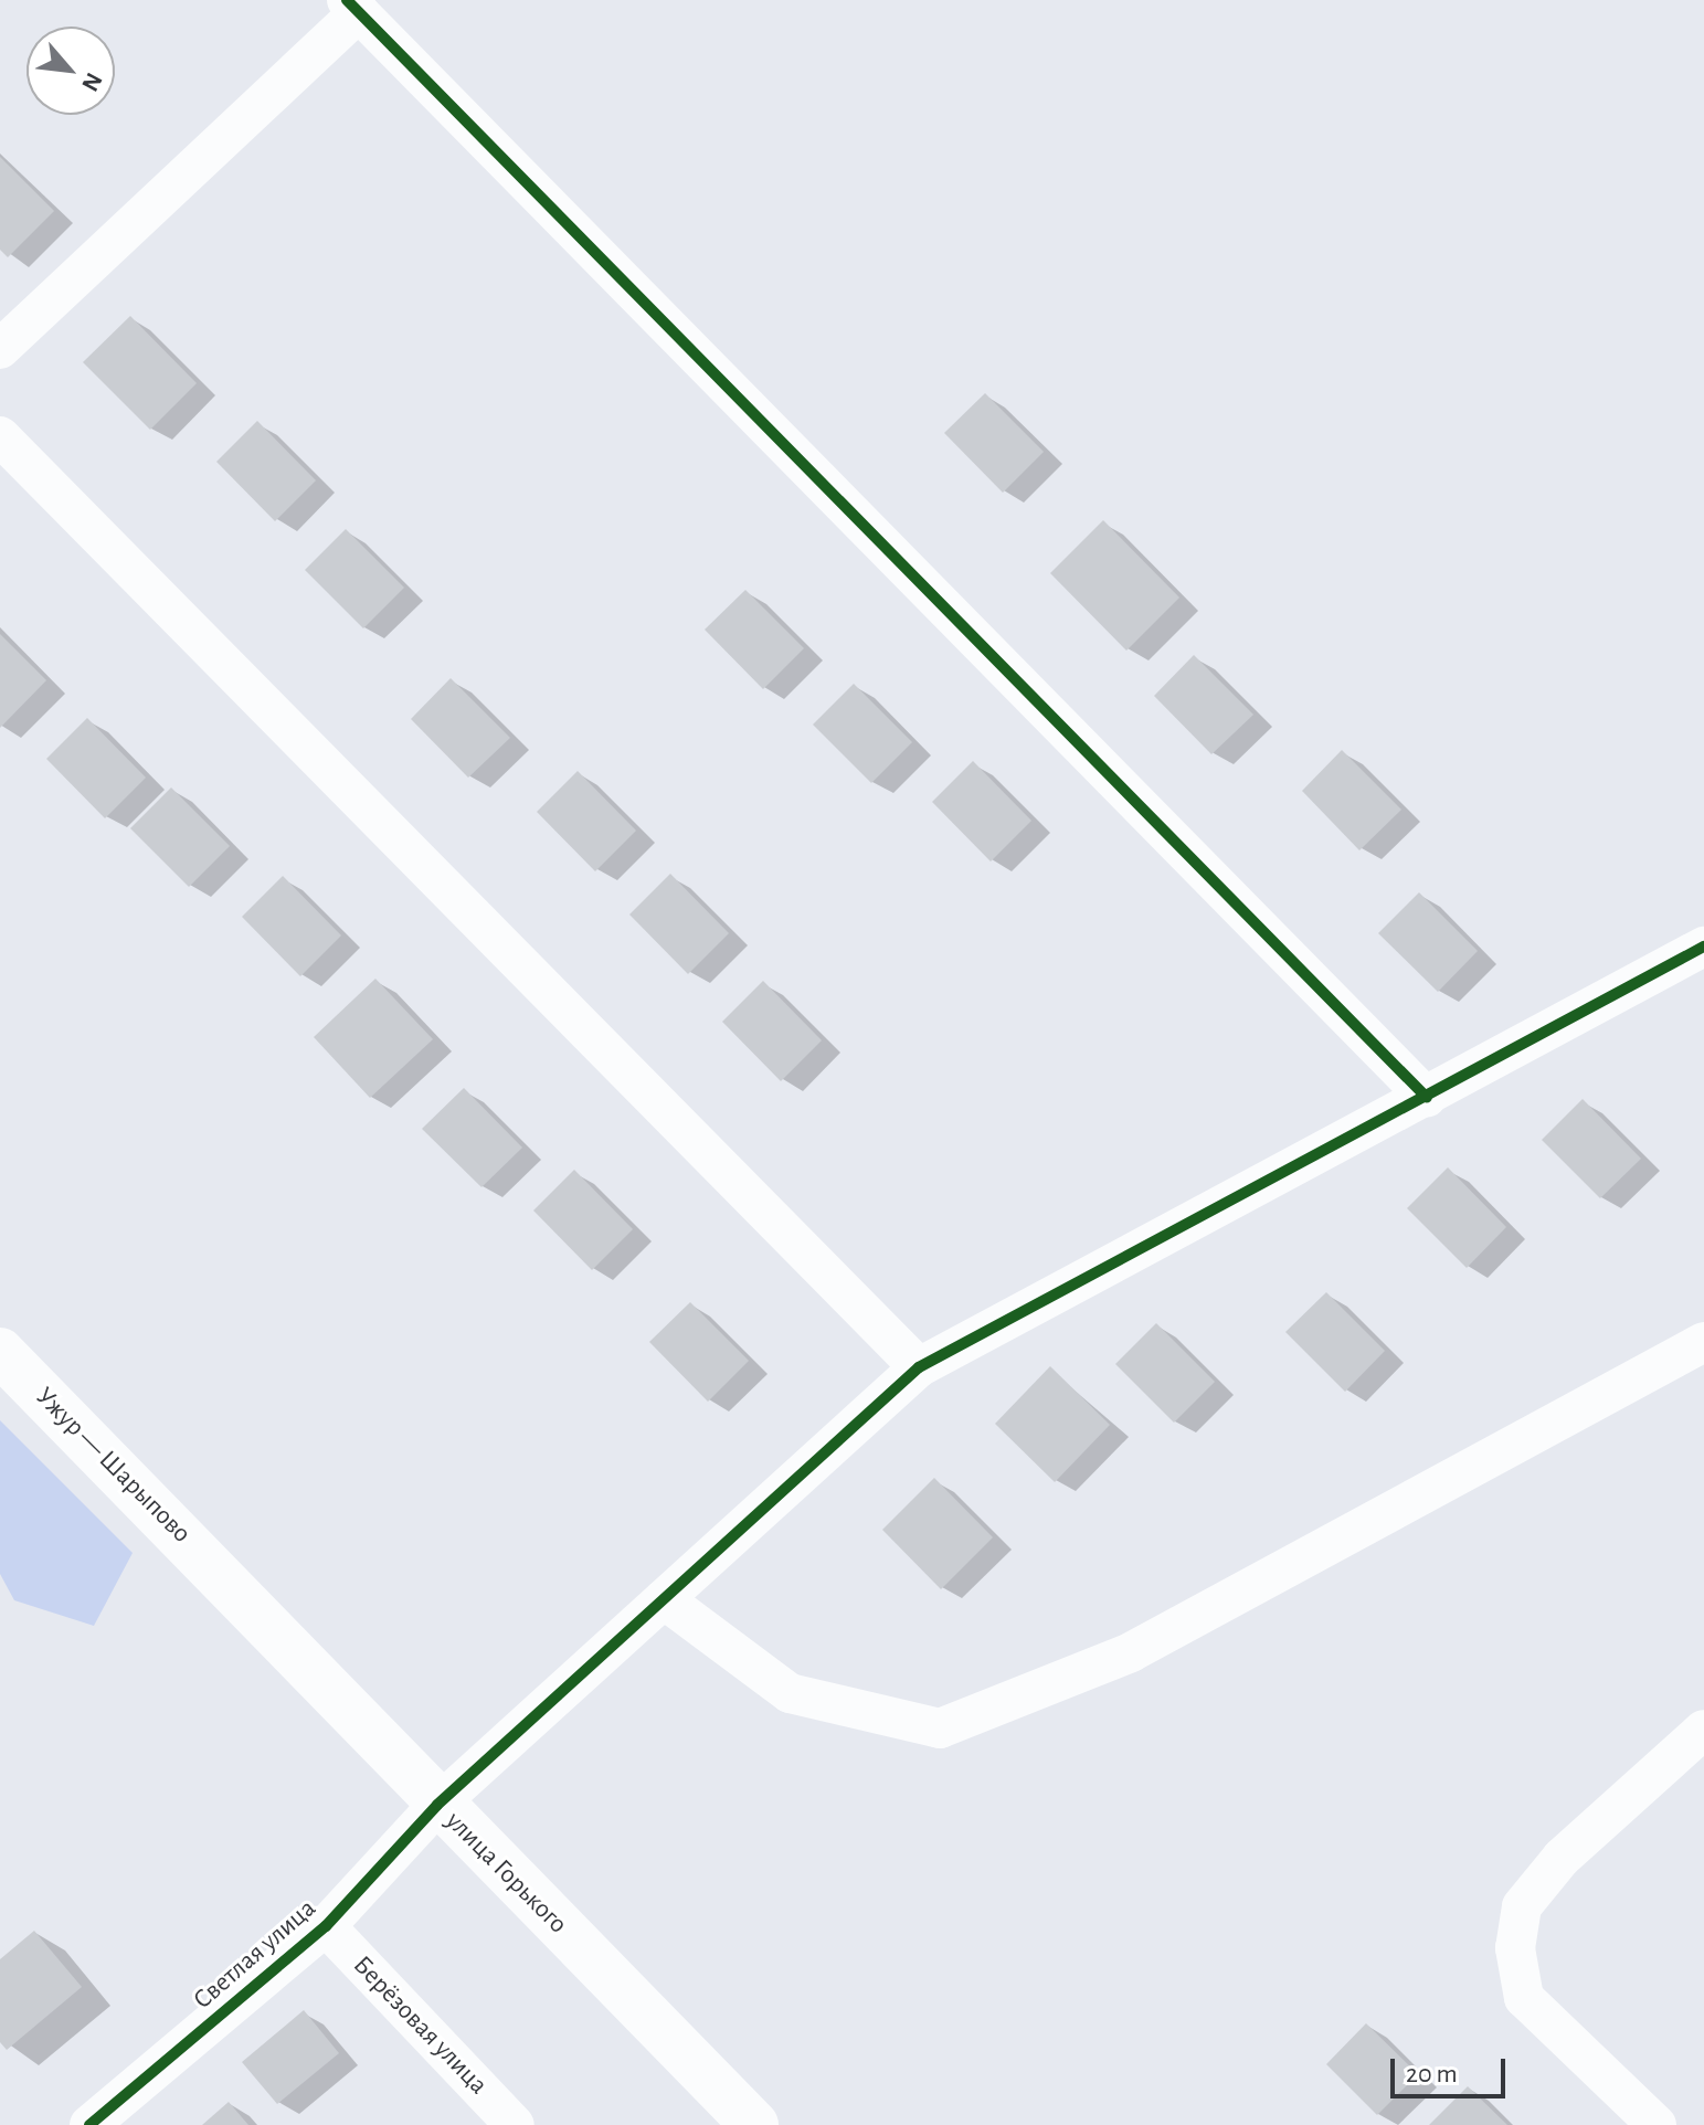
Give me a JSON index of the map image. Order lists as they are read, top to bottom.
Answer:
{
  "streets": {
    "main road": ["Ужур — Шарыпово", "улица Горького"],
    "street": ["Светлая улица", "Берёзовая улица"]
  },
  "crossings": [
    ["Ужур — Шарыпово", "улица Горького"],
    ["улица Горького", "Светлая улица"],
    ["Светлая улица", "Берёзовая улица"]
  ],
  "scale_bar": "20 m",
  "north": "bottom right"
}
